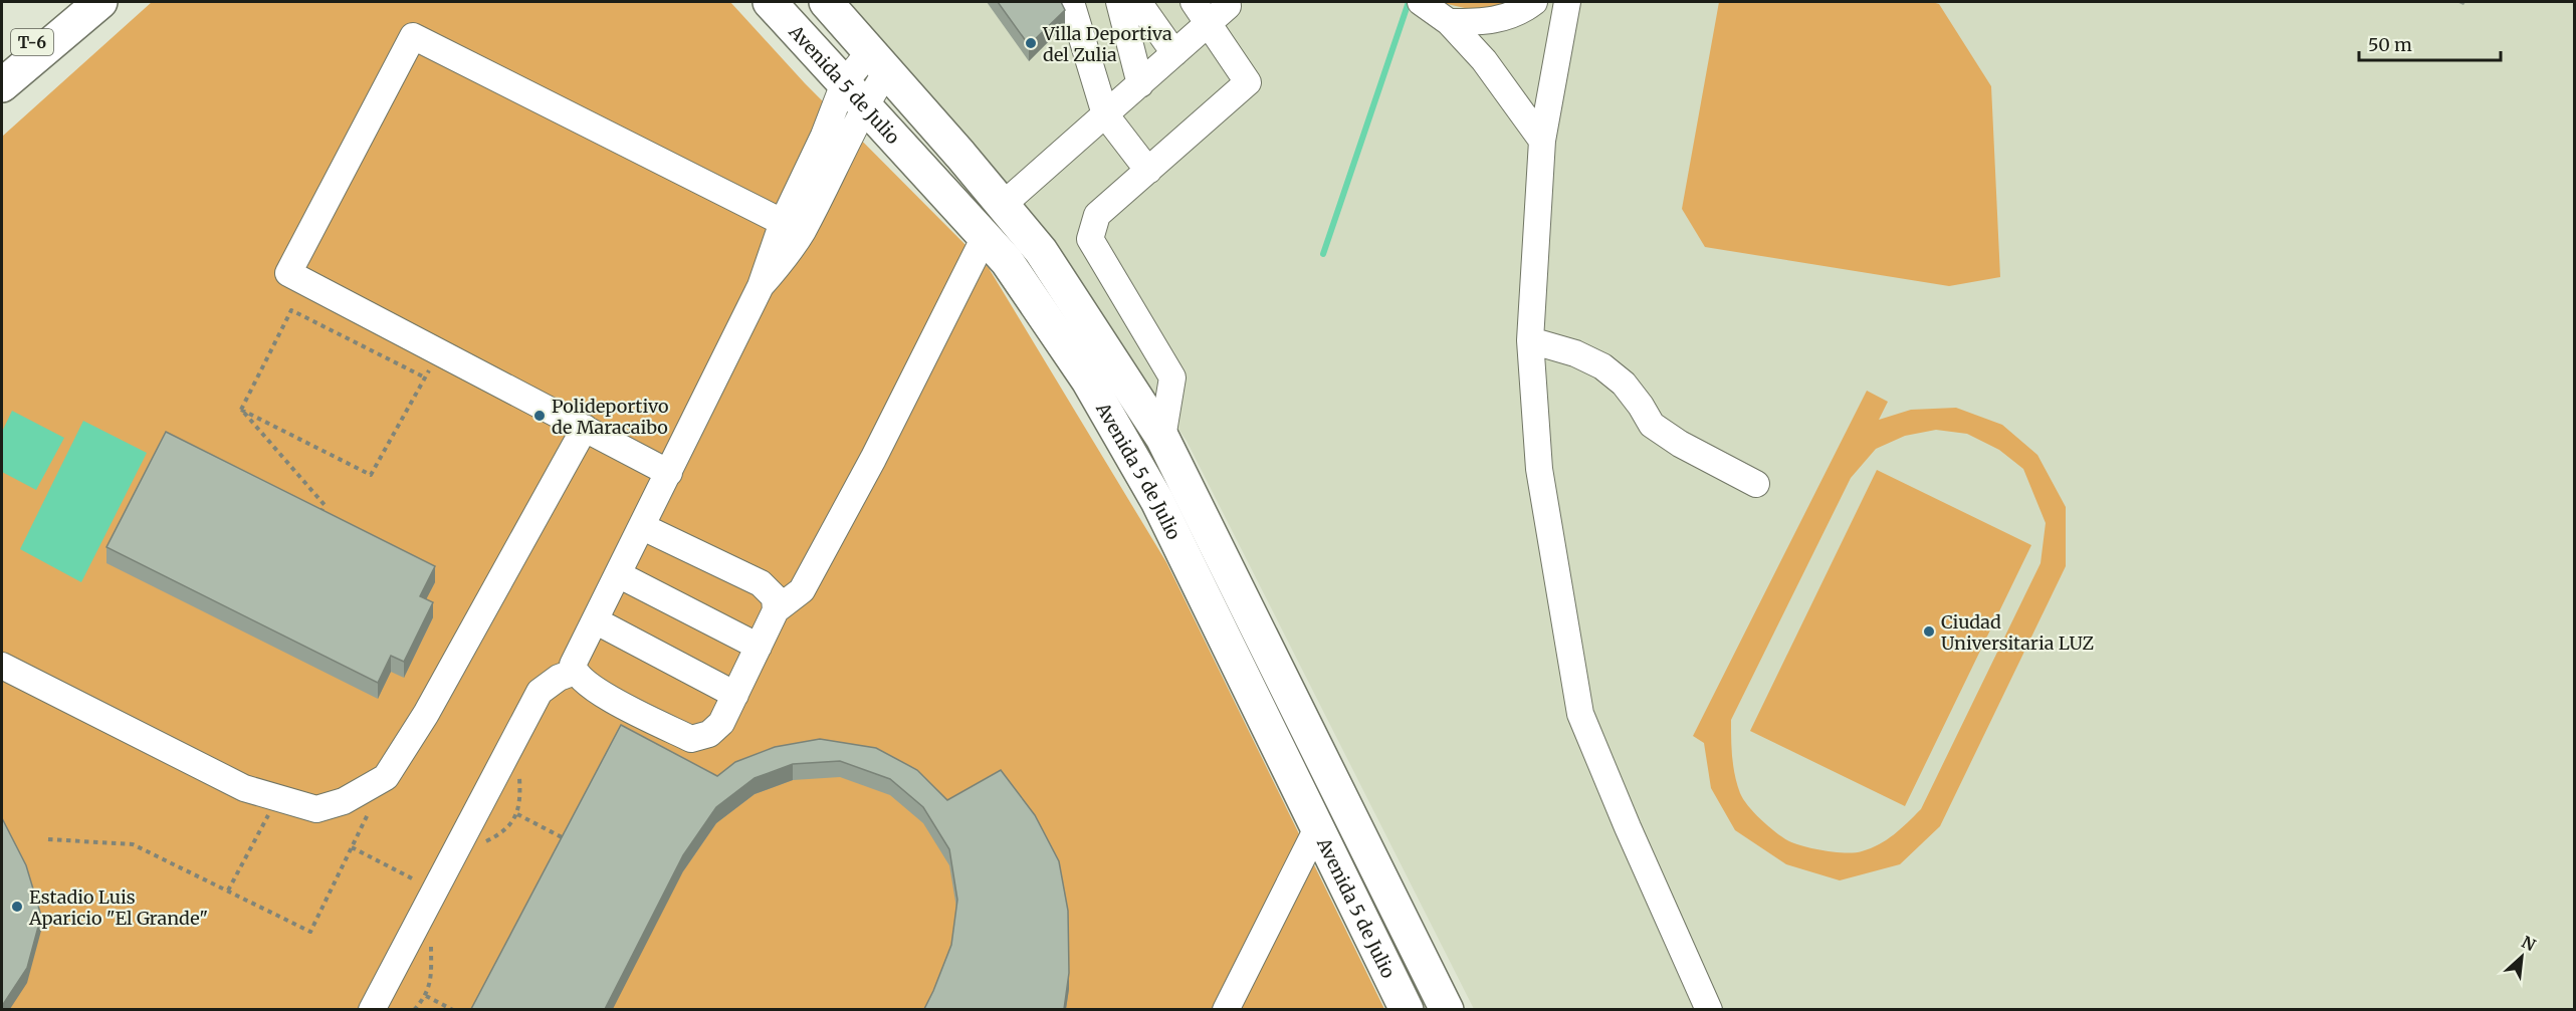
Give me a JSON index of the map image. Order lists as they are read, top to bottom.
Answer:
{
  "streets": {
    "main road": ["T-6", "Avenida 5 de Julio"]
  },
  "places": [
    "Villa Deportiva del Zulia",
    "Polideportivo de Maracaibo",
    "Ciudad Universitaria LUZ",
    "Estadio Luis Aparicio \"El Grande\""
  ],
  "scale_bar": "50 m",
  "north": "top right"
}
